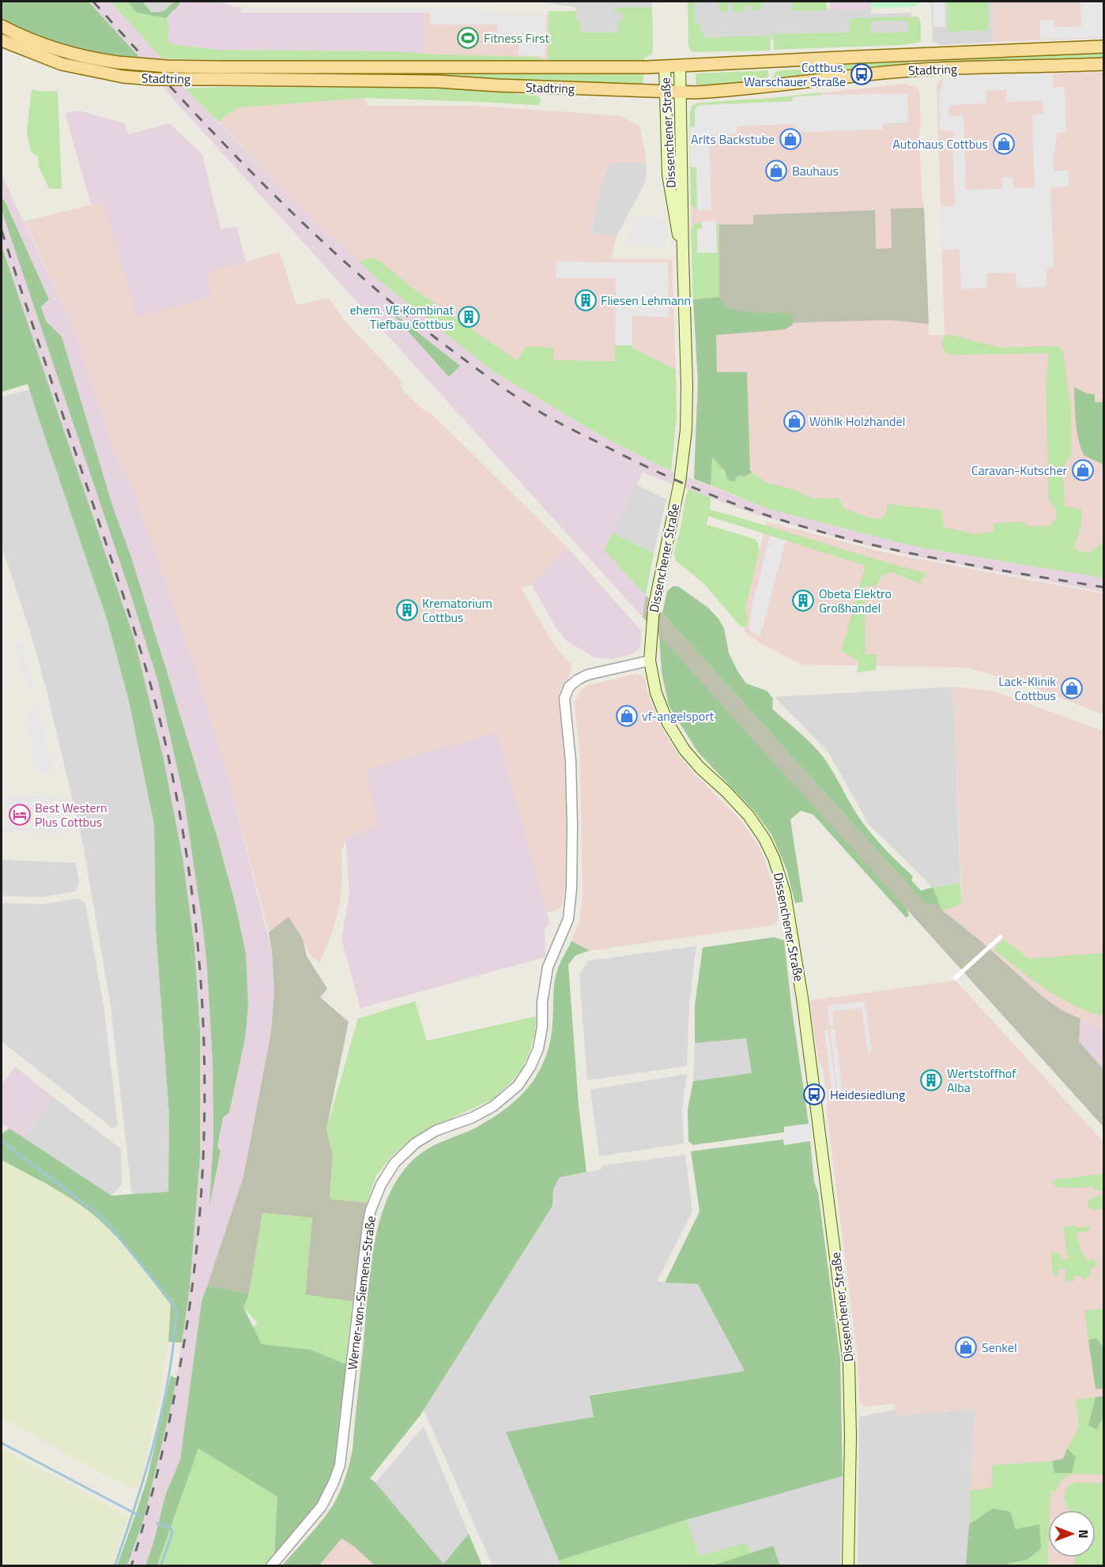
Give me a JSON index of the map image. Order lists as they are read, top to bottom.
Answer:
{
  "streets": {
    "main road": ["Stadtring", "Dissenchener Straße"],
    "street": ["Werner-von-Siemens-Straße"]
  },
  "crossings": [
    ["Stadtring", "Dissenchener Straße"],
    ["Dissenchener Straße", "Werner-von-Siemens-Straße"]
  ],
  "places": {
    "sports": ["Fitness First"],
    "bus stop": ["Cottbus, Warschauer Straße", "Heidesiedlung"],
    "shop": [
      "Arlts Backstube",
      "Autohaus Cottbus",
      "Bauhaus",
      "Wöhlk Holzhandel",
      "Caravan-Kutscher",
      "Lack-Klinik Cottbus",
      "vf-angelsport",
      "Senkel"
    ],
    "building": [
      "Fliesen Lehmann",
      "ehem. VE Kombinat Tiefbau Cottbus",
      "Obeta Elektro Großhandel",
      "Krematorium Cottbus",
      "Wertstoffhof Alba"
    ],
    "hotel": ["Best Western Plus Cottbus"]
  },
  "north": "right"
}
